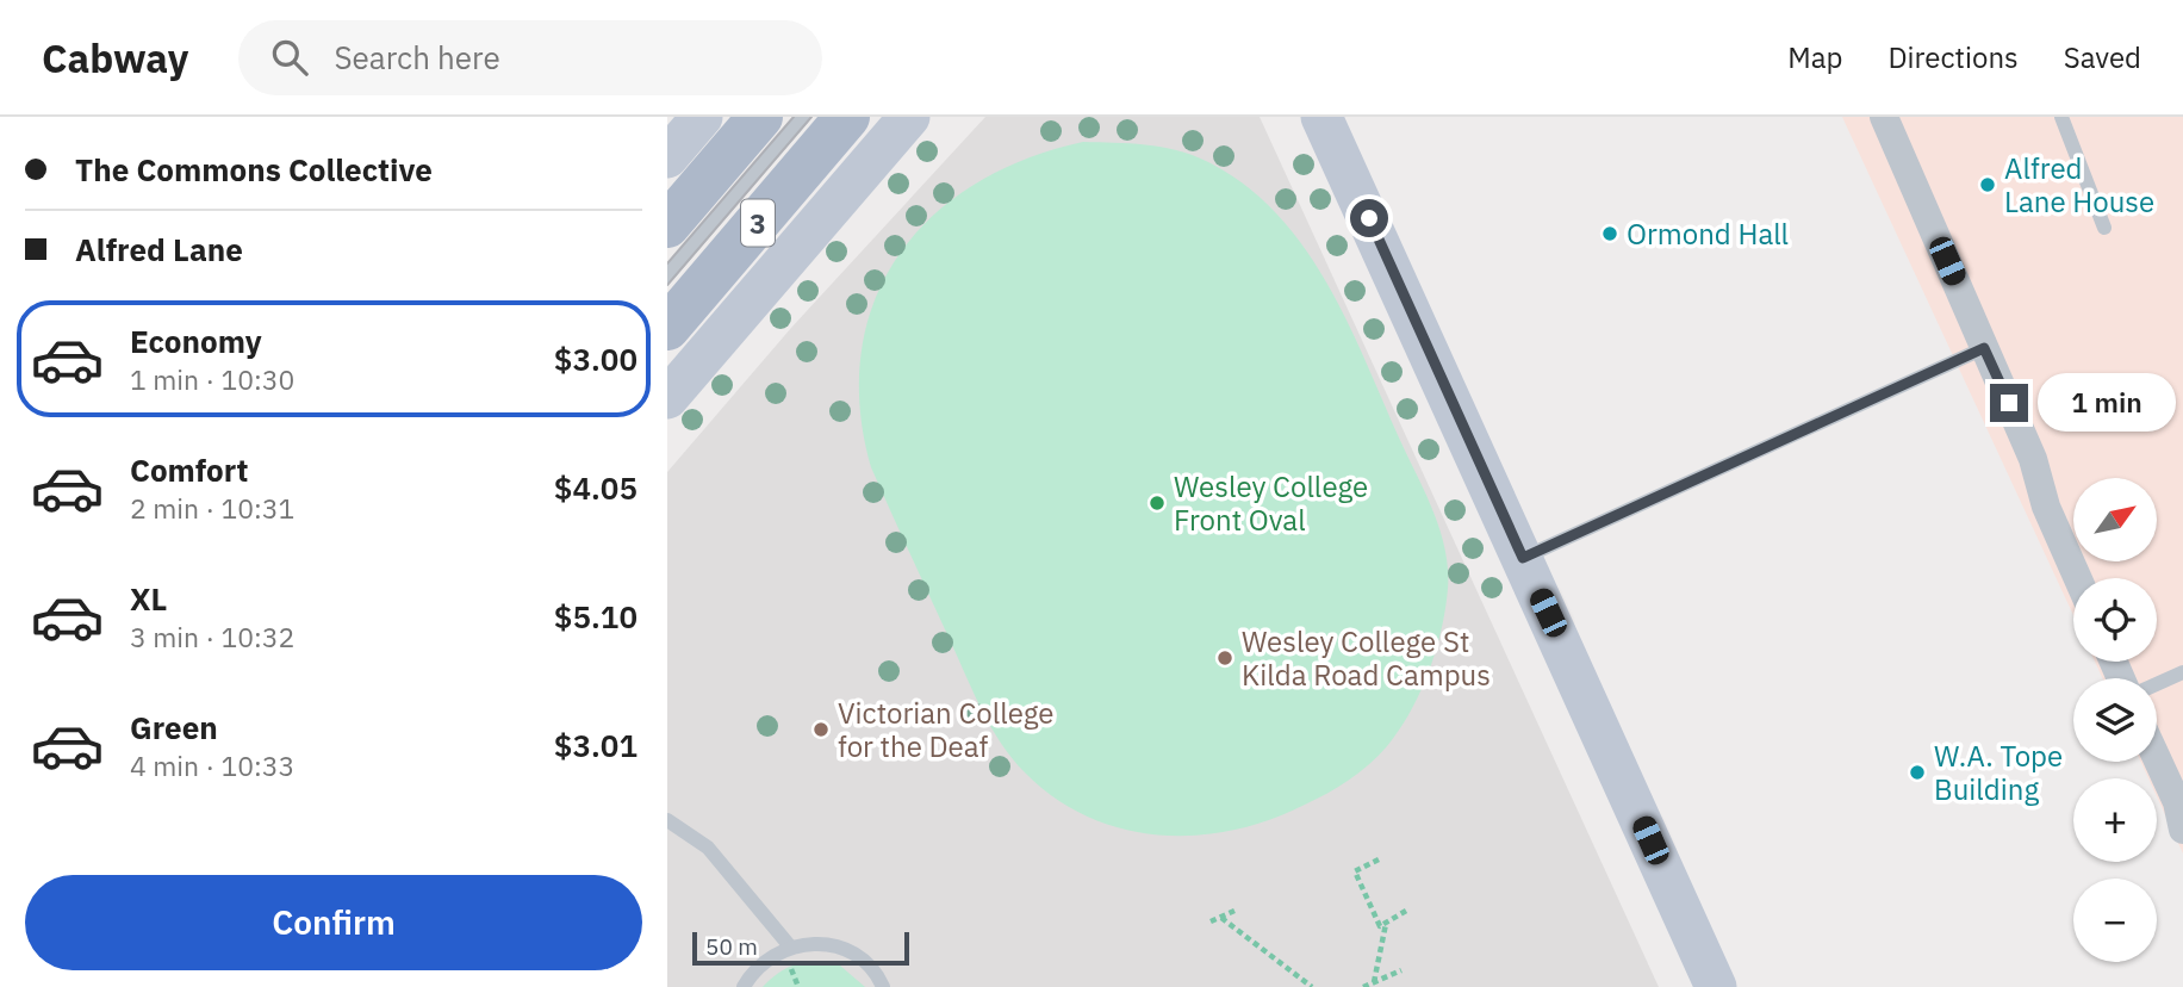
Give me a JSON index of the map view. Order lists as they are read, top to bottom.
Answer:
{
  "streets": {
    "main road": ["3"]
  },
  "places": [
    "Alfred Lane House",
    "Ormond Hall",
    "Wesley College Front Oval",
    "Wesley College St Kilda Road Campus",
    "Victorian College for the Deaf",
    "W.A. Tope Building"
  ],
  "scale_bar": "50 m",
  "north": "top right",
  "page": {
    "header": "Cabway",
    "search": "Search here",
    "nav": ["Map", "Directions", "Saved"],
    "banner": ["The Commons Collective", "Alfred Lane"],
    "list": [
      {
        "name": "Economy",
        "note": "1 min · 10:30",
        "value": "$3.00"
      },
      {
        "name": "Comfort",
        "note": "2 min · 10:31",
        "value": "$4.05"
      },
      {
        "name": "XL",
        "note": "3 min · 10:32",
        "value": "$5.10"
      },
      {
        "name": "Green",
        "note": "4 min · 10:33",
        "value": "$3.01"
      }
    ],
    "bubble": "1 min",
    "map_buttons": ["+", "−"],
    "buttons": "Confirm",
    "scale": "50 m"
  }
}
